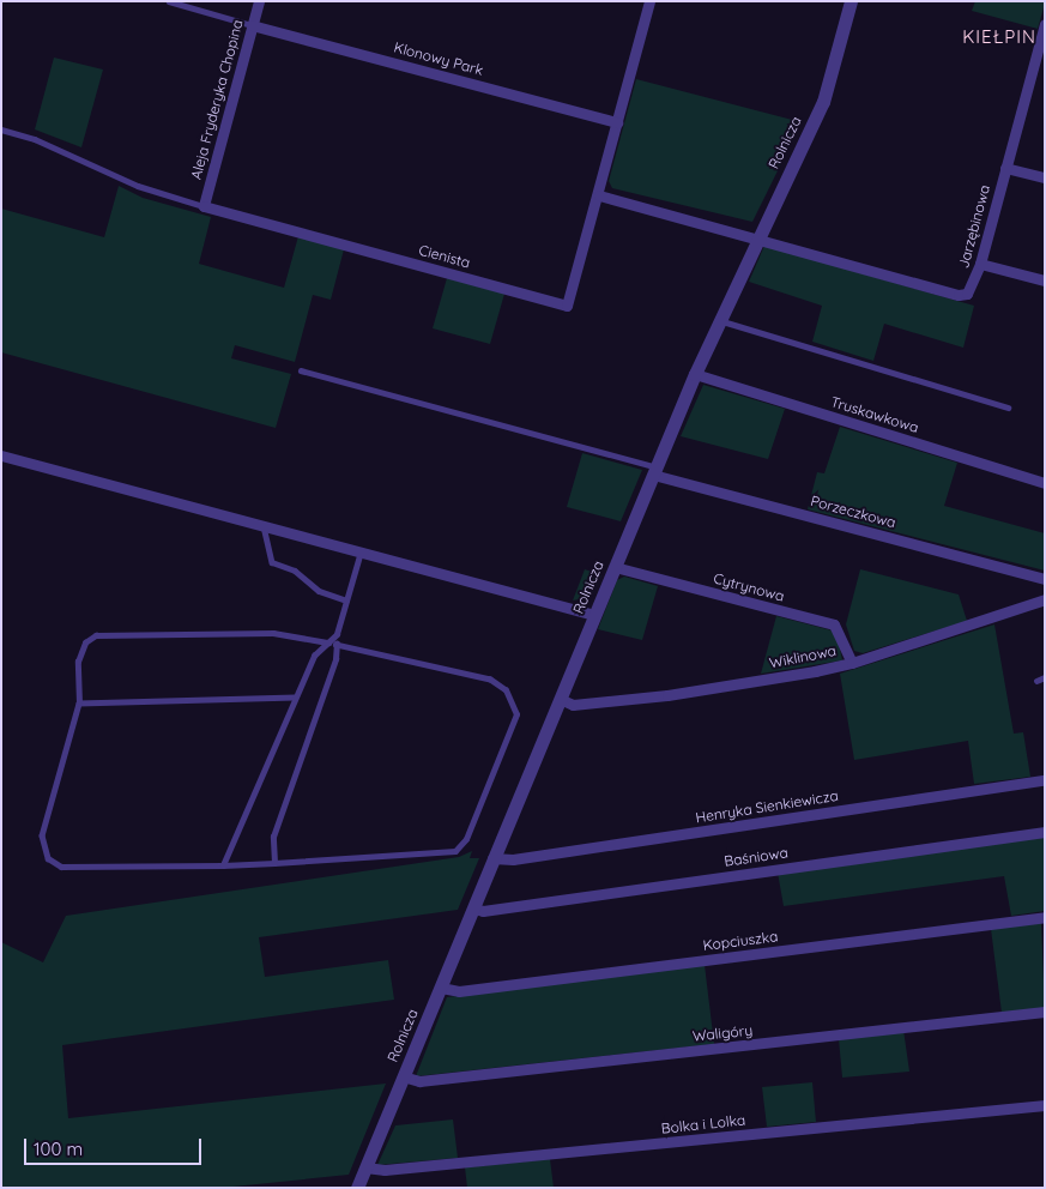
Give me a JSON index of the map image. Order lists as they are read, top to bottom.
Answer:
{
  "streets": {
    "street": [
      "Klonowy Park",
      "Aleja Fryderyka Chopina",
      "Rolnicza",
      "Jarzębinowa",
      "Cienista",
      "Truskawkowa",
      "Porzeczkowa",
      "Cytrynowa",
      "Wiklinowa",
      "Henryka Sienkiewicza",
      "Baśniowa",
      "Kopciuszka",
      "Waligóry",
      "Bolka i Lolka"
    ]
  },
  "crossings": [
    ["Klonowy Park", "Aleja Fryderyka Chopina"],
    ["Klonowy Park", "Cienista"],
    ["Aleja Fryderyka Chopina", "Cienista"],
    ["Rolnicza", "Jarzębinowa"],
    ["Rolnicza", "Truskawkowa"],
    ["Rolnicza", "Porzeczkowa"],
    ["Rolnicza", "Cytrynowa"],
    ["Rolnicza", "Wiklinowa"],
    ["Rolnicza", "Henryka Sienkiewicza"],
    ["Rolnicza", "Baśniowa"],
    ["Rolnicza", "Kopciuszka"],
    ["Rolnicza", "Waligóry"],
    ["Rolnicza", "Bolka i Lolka"],
    ["Cytrynowa", "Wiklinowa"]
  ],
  "districts": ["KIEŁPIN"],
  "scale_bar": "100 m"
}
